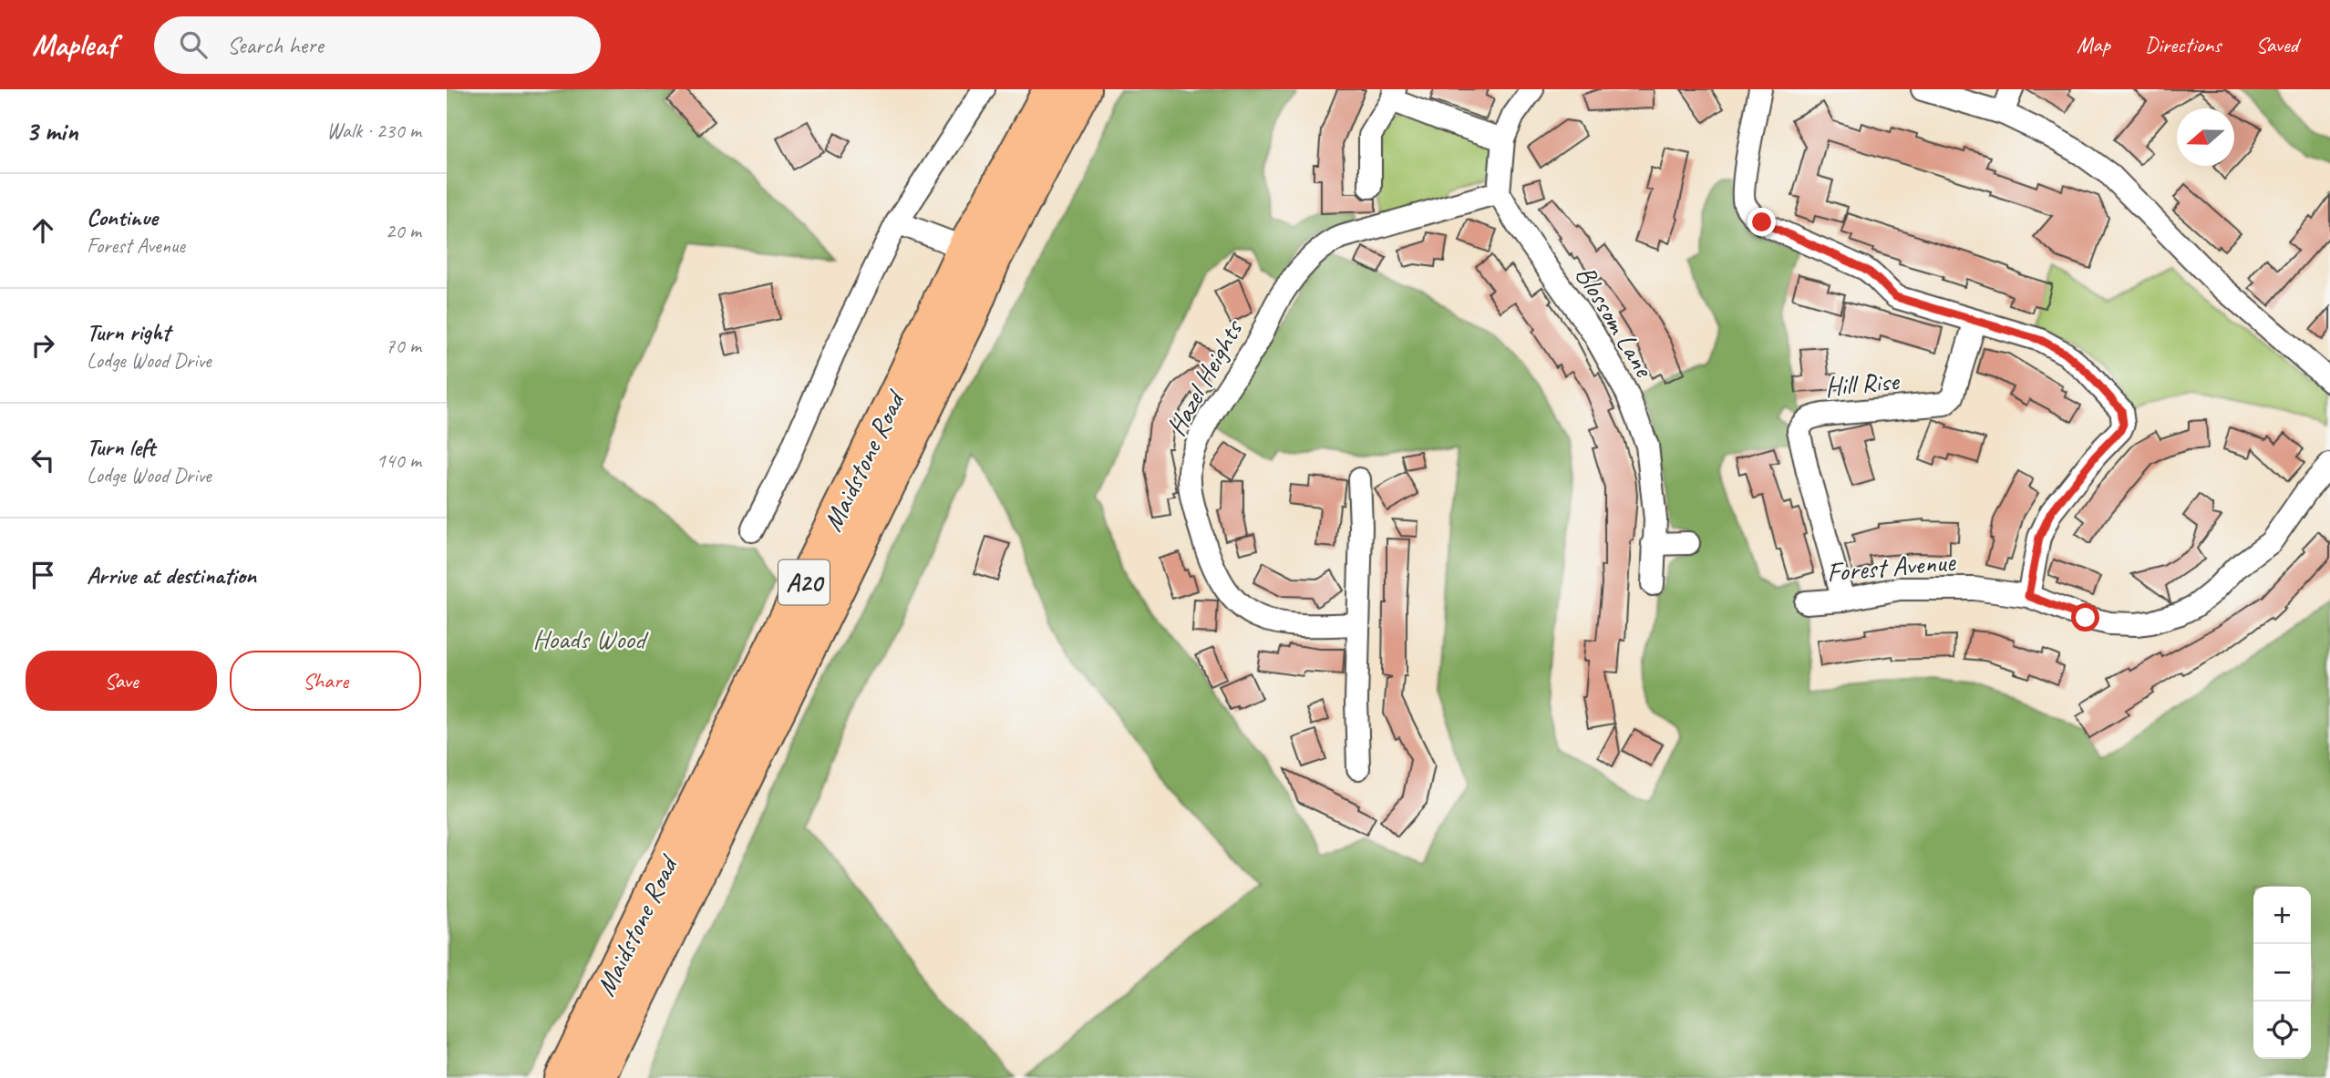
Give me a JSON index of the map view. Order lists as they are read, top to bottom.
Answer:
{
  "streets": {
    "main road": ["Maidstone Road", "A20"],
    "street": [
      "Blossom Lane",
      "Hazel Heights",
      "Hill Rise",
      "Forest Avenue"
    ]
  },
  "crossings": [
    ["Blossom Lane", "Hazel Heights"],
    ["Hill Rise", "Forest Avenue"]
  ],
  "parks": ["Hoads Wood"],
  "north": "left",
  "page": {
    "header": "Mapleaf",
    "search": "Search here",
    "nav": ["Map", "Directions", "Saved"],
    "heading": ["3 min", "Walk · 230 m"],
    "list": [
      ["Continue", "Forest Avenue", "20 m"],
      ["Turn right", "Lodge Wood Drive", "70 m"],
      ["Turn left", "Lodge Wood Drive", "140 m"],
      "Arrive at destination"
    ],
    "buttons": ["Save", "Share"],
    "map_buttons": ["+", "−"]
  }
}
